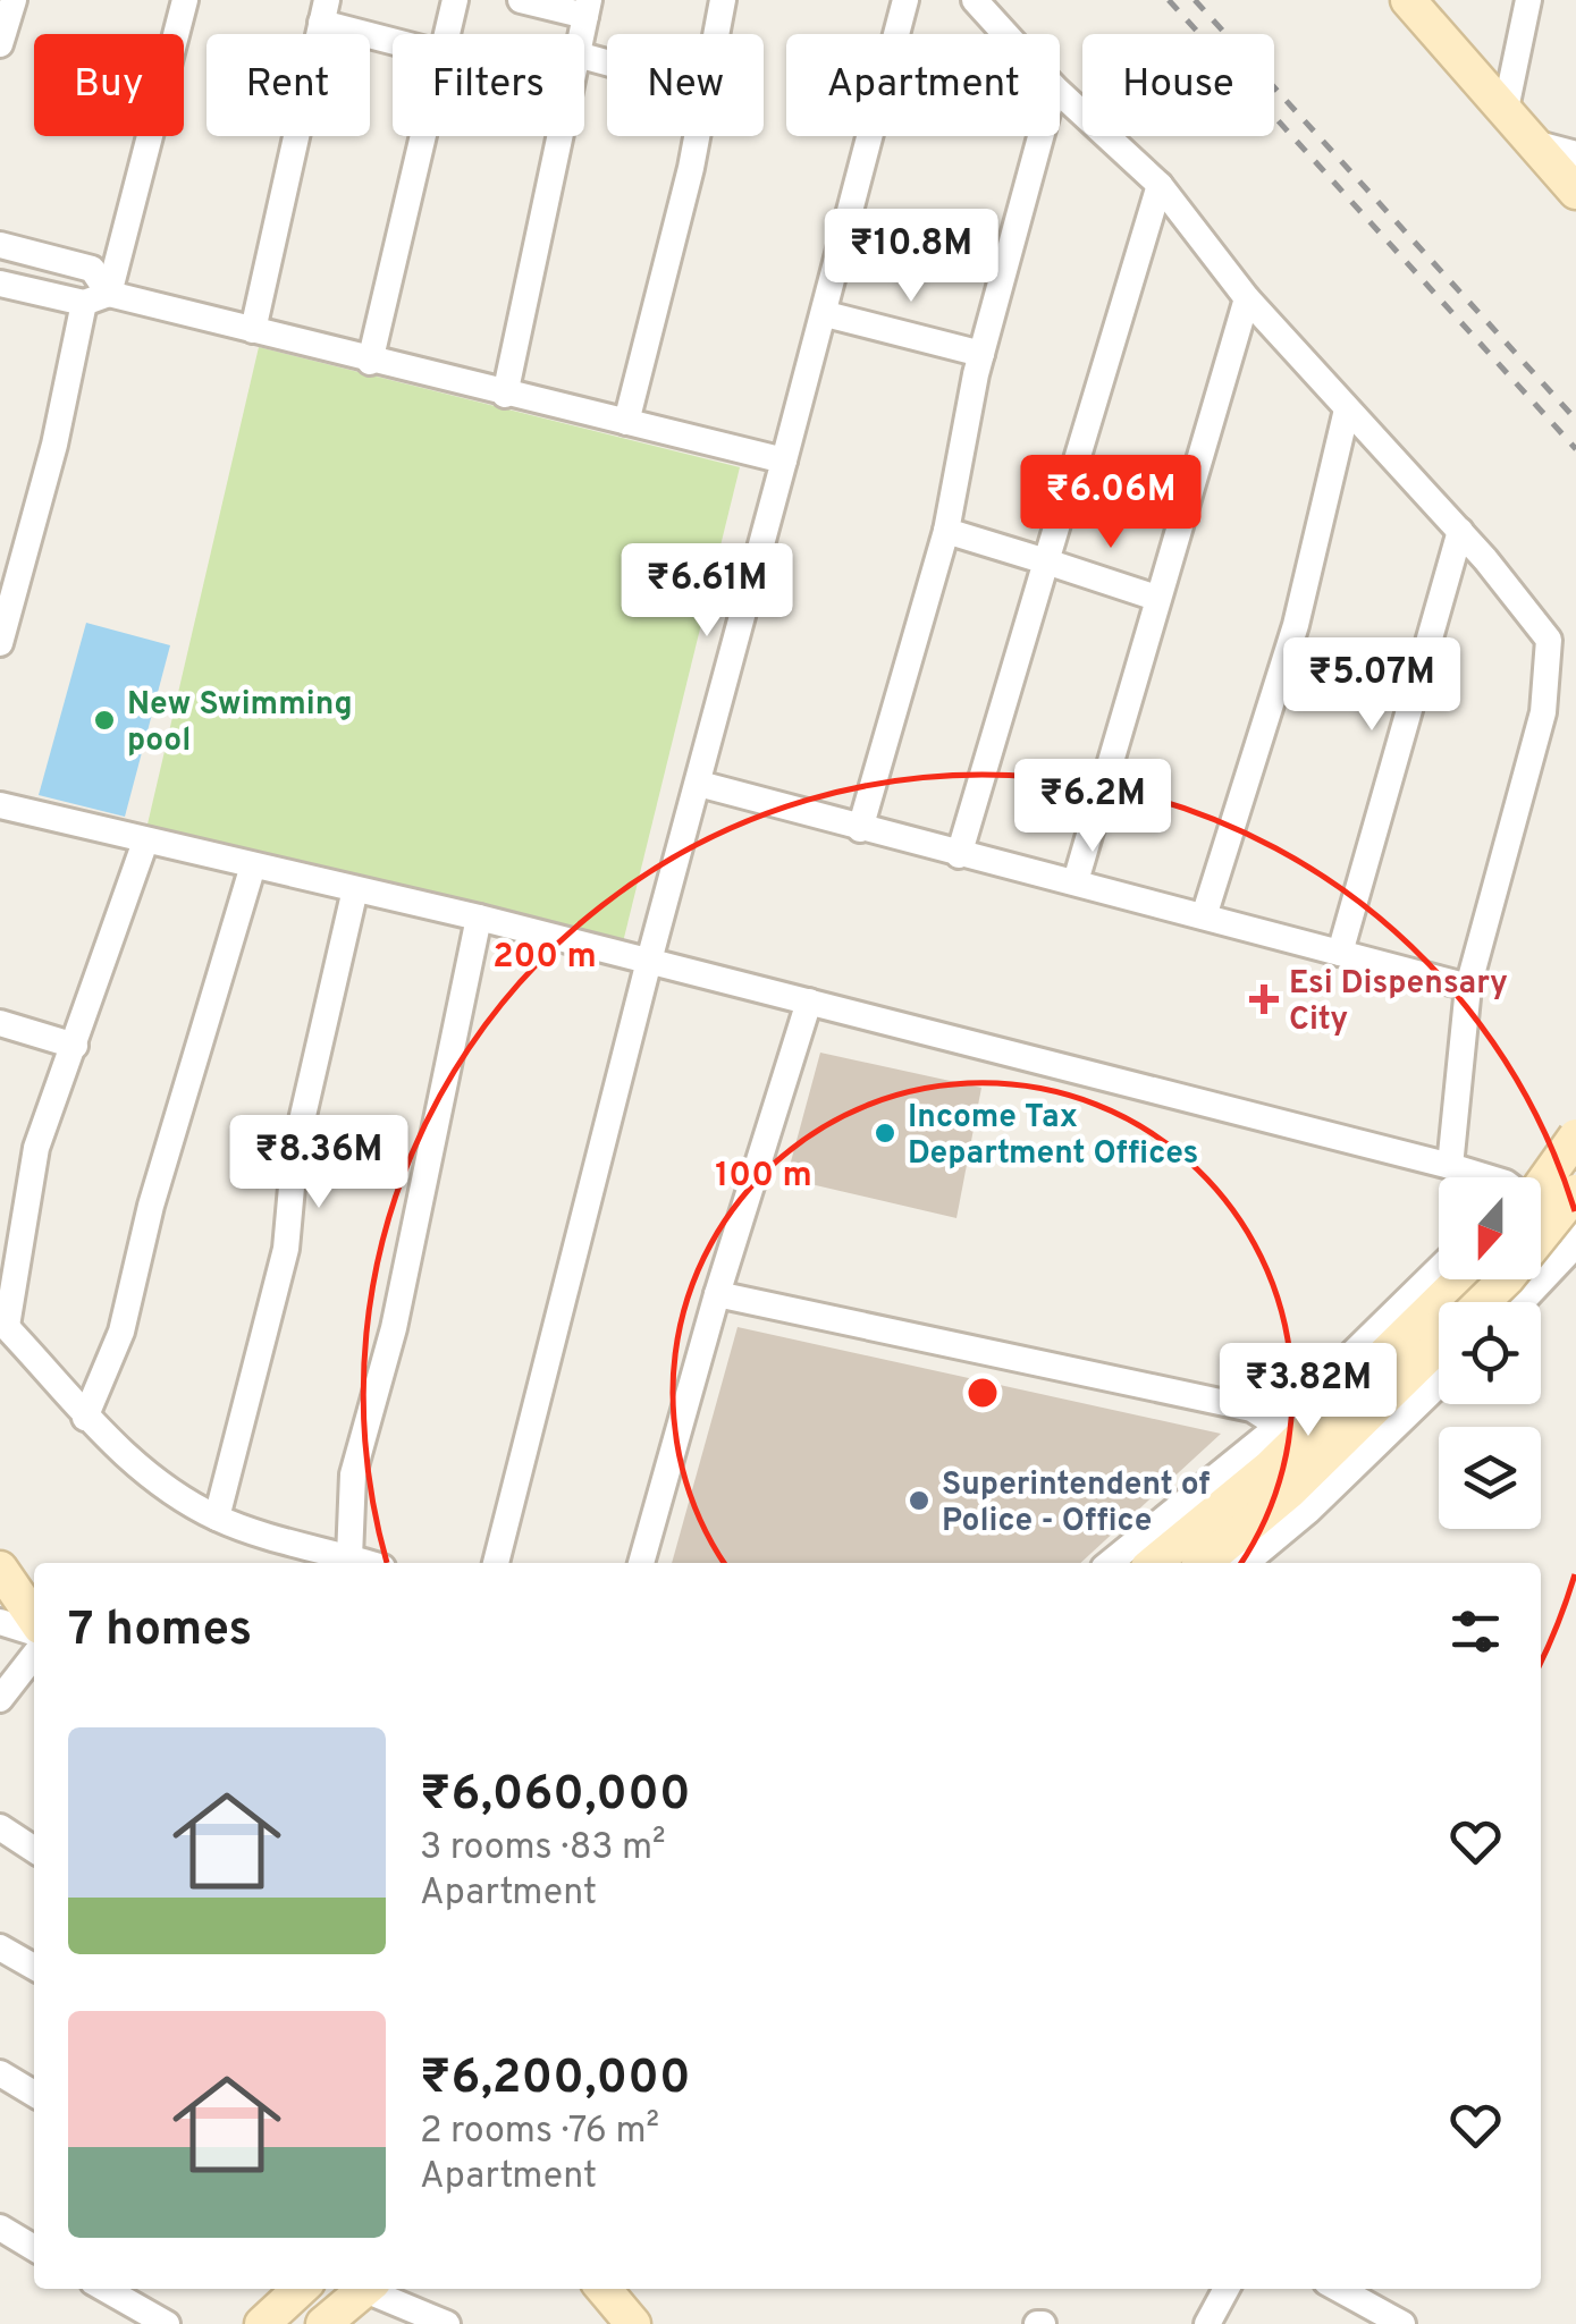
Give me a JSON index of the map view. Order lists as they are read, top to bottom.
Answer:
{
  "places": {
    "other": ["New Swimming pool", "Income Tax Department Offices", "Superintendent of Police - Office"],
    "health": ["Esi Dispensary City"]
  },
  "north": "bottom",
  "page": {
    "chip": [
      "Buy",
      "Rent",
      "Filters",
      "New",
      "Apartment",
      "House"
    ],
    "price": [
      "₹10.8M",
      "₹6.06M",
      "₹6.61M",
      "₹5.07M",
      "₹6.2M",
      "₹8.36M",
      "₹3.82M"
    ],
    "heading": "7 homes",
    "list": [
      {
        "name": "₹6,060,000",
        "note": "3 rooms · 83 m² · Apartment"
      },
      {
        "name": "₹6,200,000",
        "note": "2 rooms · 76 m² · Apartment"
      }
    ]
  },
  "rings": ["200 m", "100 m"]
}
